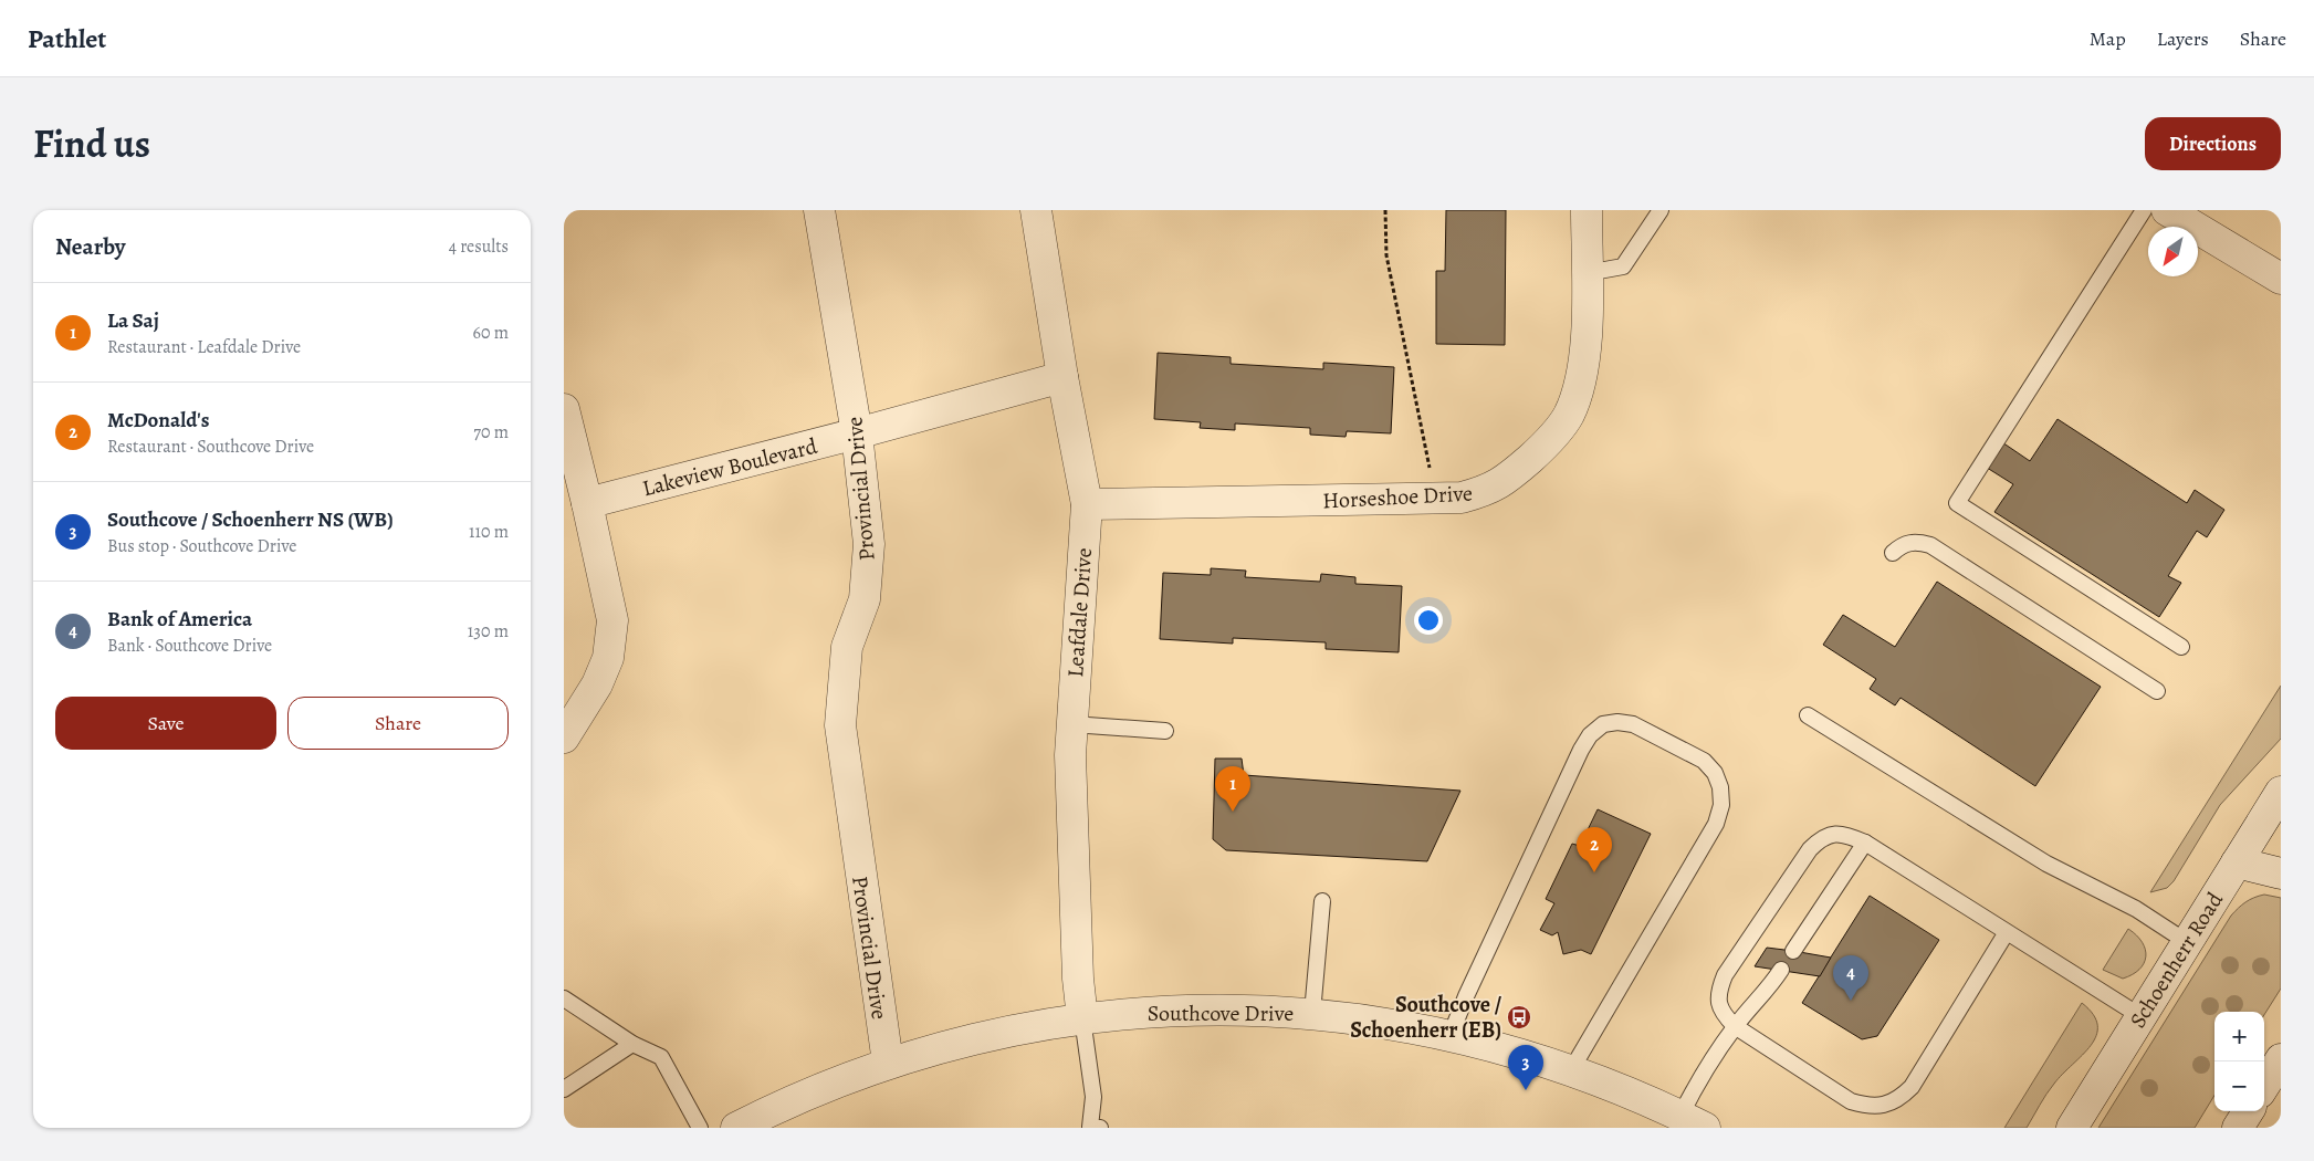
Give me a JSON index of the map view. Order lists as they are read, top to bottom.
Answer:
{
  "streets": {
    "street": [
      "Lakeview Boulevard",
      "Provincial Drive",
      "Horseshoe Drive",
      "Leafdale Drive",
      "Schoenherr Road",
      "Southcove Drive"
    ]
  },
  "crossings": [
    ["Lakeview Boulevard", "Provincial Drive"],
    ["Lakeview Boulevard", "Leafdale Drive"],
    ["Provincial Drive", "Southcove Drive"],
    ["Horseshoe Drive", "Leafdale Drive"],
    ["Leafdale Drive", "Southcove Drive"]
  ],
  "places": {
    "bus stop": ["Southcove / Schoenherr (EB)"]
  },
  "north": "bottom left",
  "page": {
    "header": "Pathlet",
    "nav": ["Map", "Layers", "Share"],
    "title": "Find us",
    "buttons": [
      "Directions",
      ["Save", "Share"]
    ],
    "heading": ["Nearby", "4 results"],
    "list": [
      {
        "mark": "1",
        "name": "La Saj",
        "note": "Restaurant · Leafdale Drive",
        "value": "60 m"
      },
      {
        "mark": "2",
        "name": "McDonald's",
        "note": "Restaurant · Southcove Drive",
        "value": "70 m"
      },
      {
        "mark": "3",
        "name": "Southcove / Schoenherr NS (WB)",
        "note": "Bus stop · Southcove Drive",
        "value": "110 m"
      },
      {
        "mark": "4",
        "name": "Bank of America",
        "note": "Bank · Southcove Drive",
        "value": "130 m"
      }
    ],
    "pins": [
      "1",
      "2",
      "4",
      "3"
    ],
    "map_buttons": ["+", "−"]
  }
}
